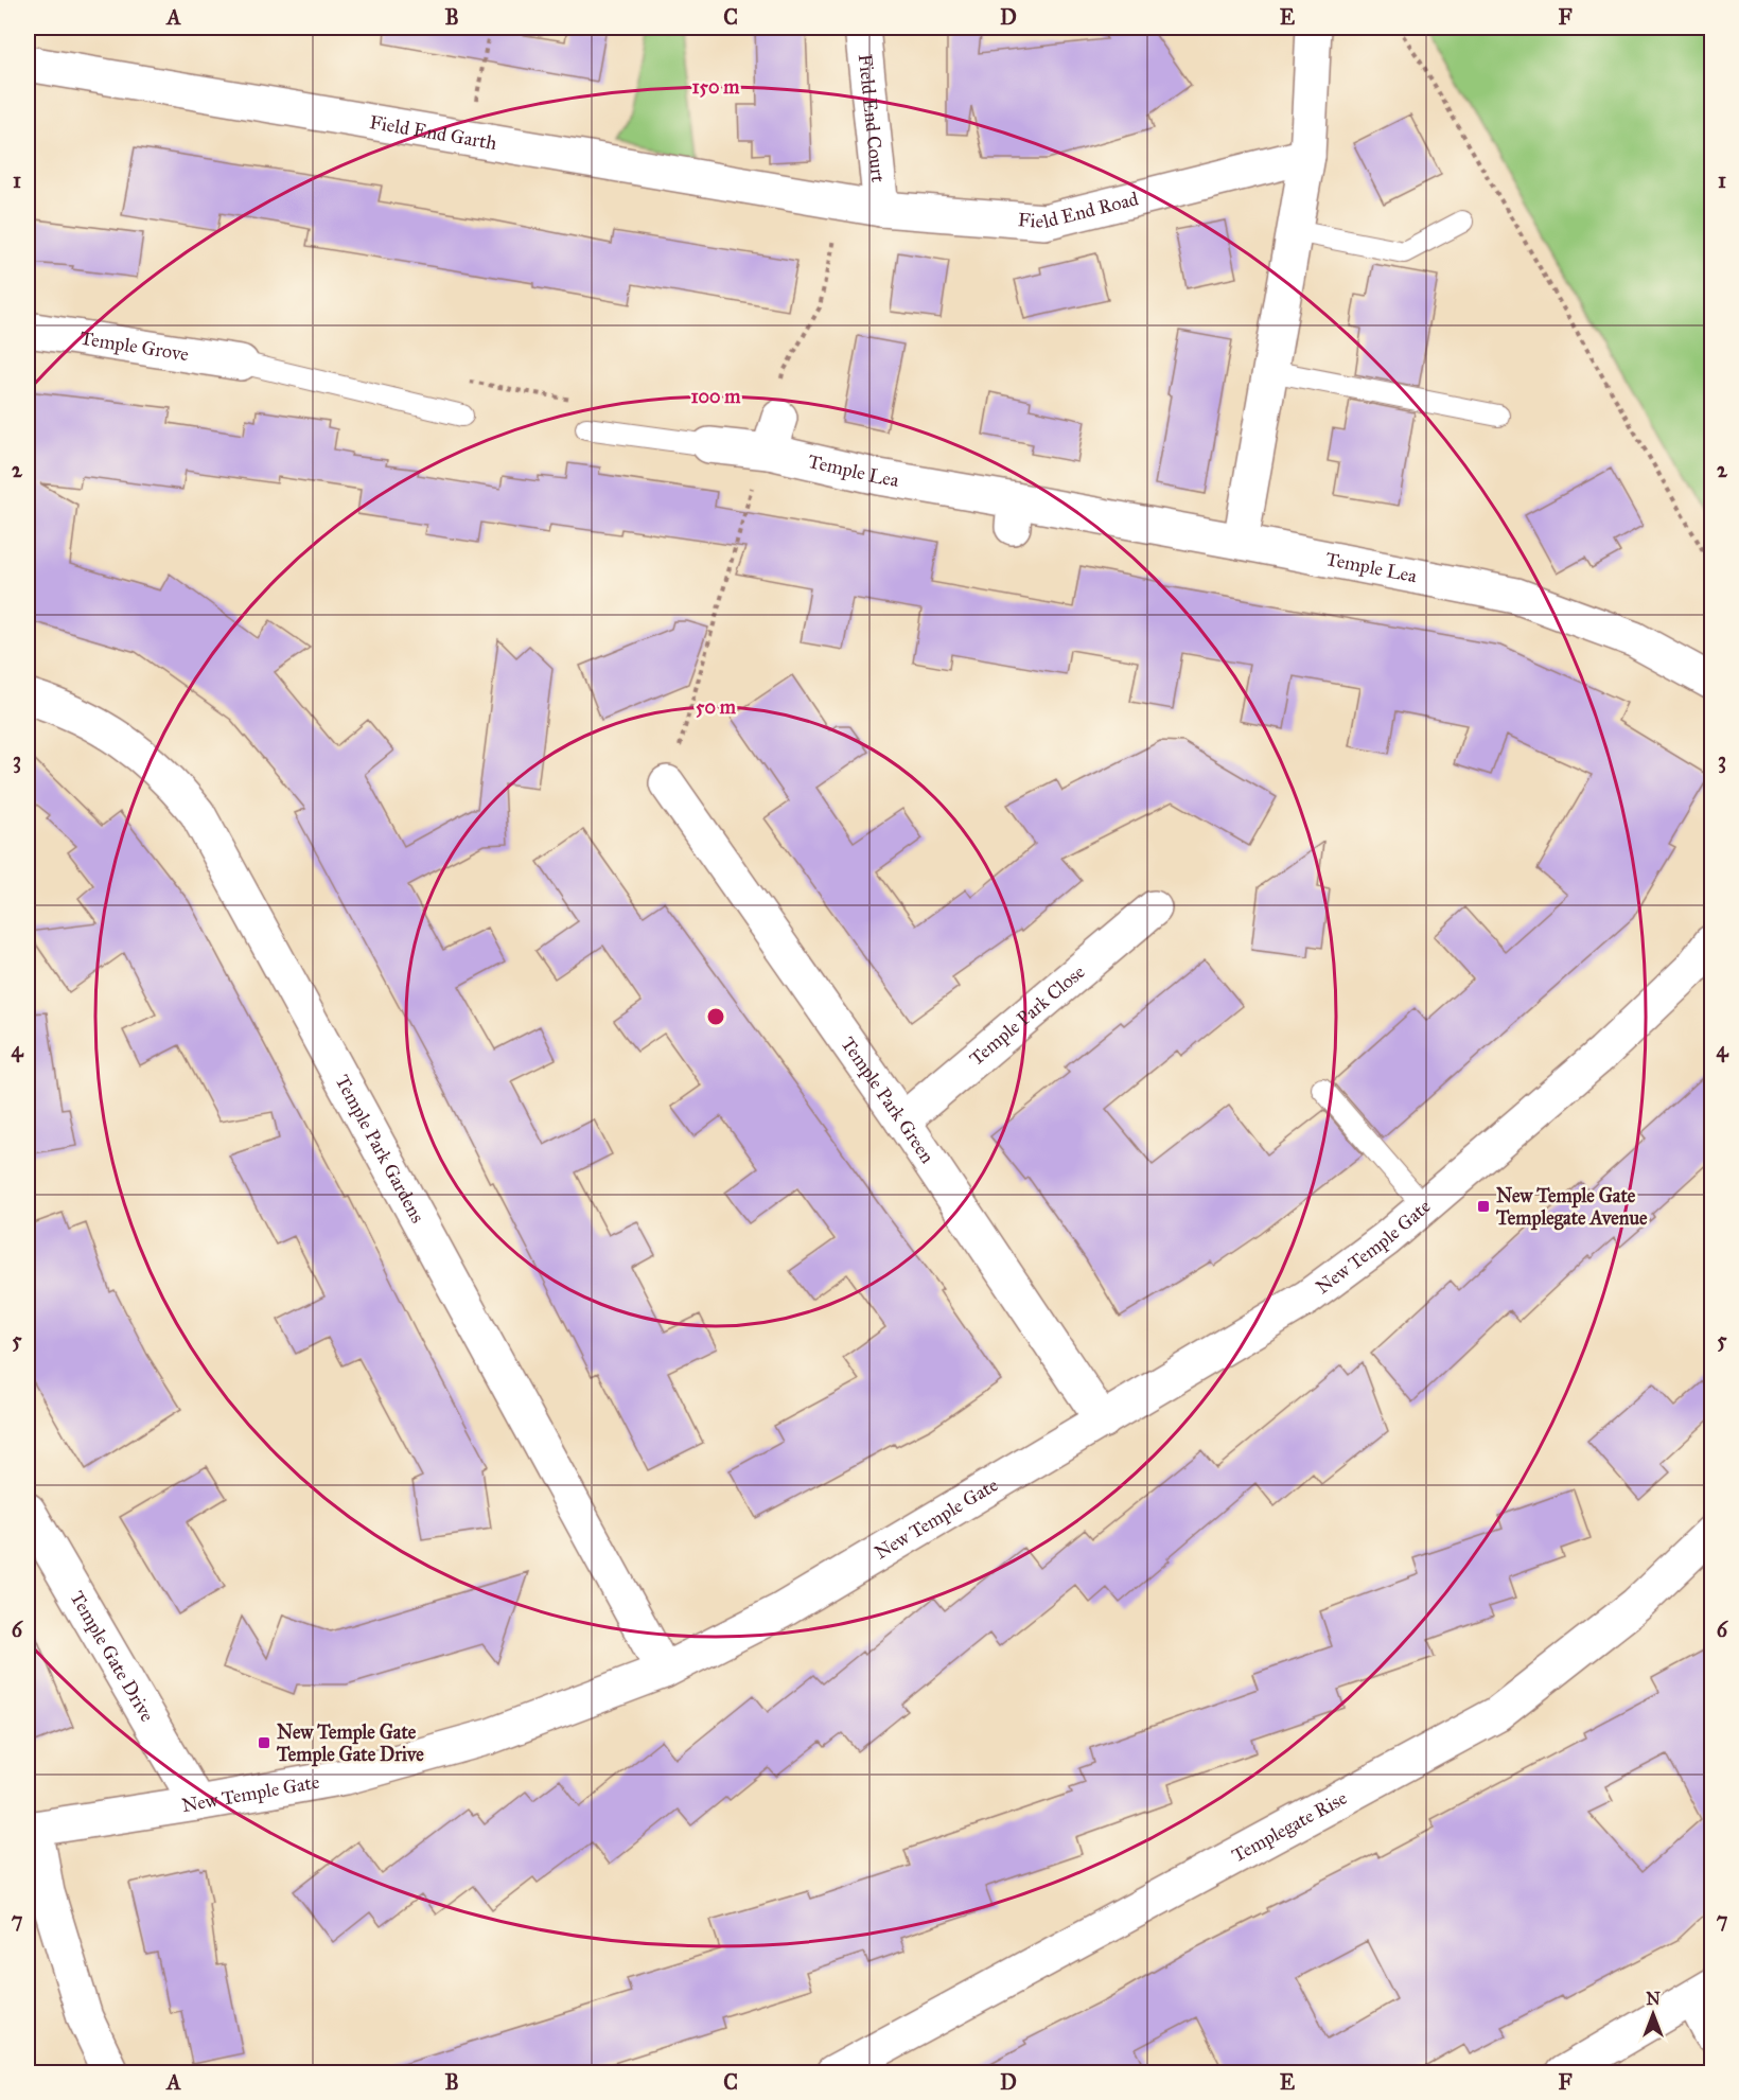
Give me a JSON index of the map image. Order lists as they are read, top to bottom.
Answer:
{
  "streets": {
    "street": [
      "Field End Court",
      "Field End Garth",
      "Field End Road",
      "Temple Grove",
      "Temple Lea",
      "Temple Park Close",
      "Temple Park Green",
      "Temple Park Gardens",
      "New Temple Gate",
      "Temple Gate Drive",
      "Templegate Rise"
    ]
  },
  "crossings": [
    ["Field End Court", "Field End Road"],
    ["Field End Garth", "Field End Road"],
    ["Temple Park Close", "Temple Park Green"],
    ["Temple Park Green", "New Temple Gate"],
    ["Temple Park Gardens", "New Temple Gate"],
    ["New Temple Gate", "Temple Gate Drive"]
  ],
  "places": {
    "transit": ["New Temple Gate Templegate Avenue", "New Temple Gate Temple Gate Drive"]
  },
  "north": "top",
  "grid": {
    "columns": [
      "A",
      "B",
      "C",
      "D",
      "E",
      "F"
    ],
    "rows": [
      "1",
      "2",
      "3",
      "4",
      "5",
      "6",
      "7"
    ]
  },
  "rings": ["150 m", "100 m", "50 m"]
}
